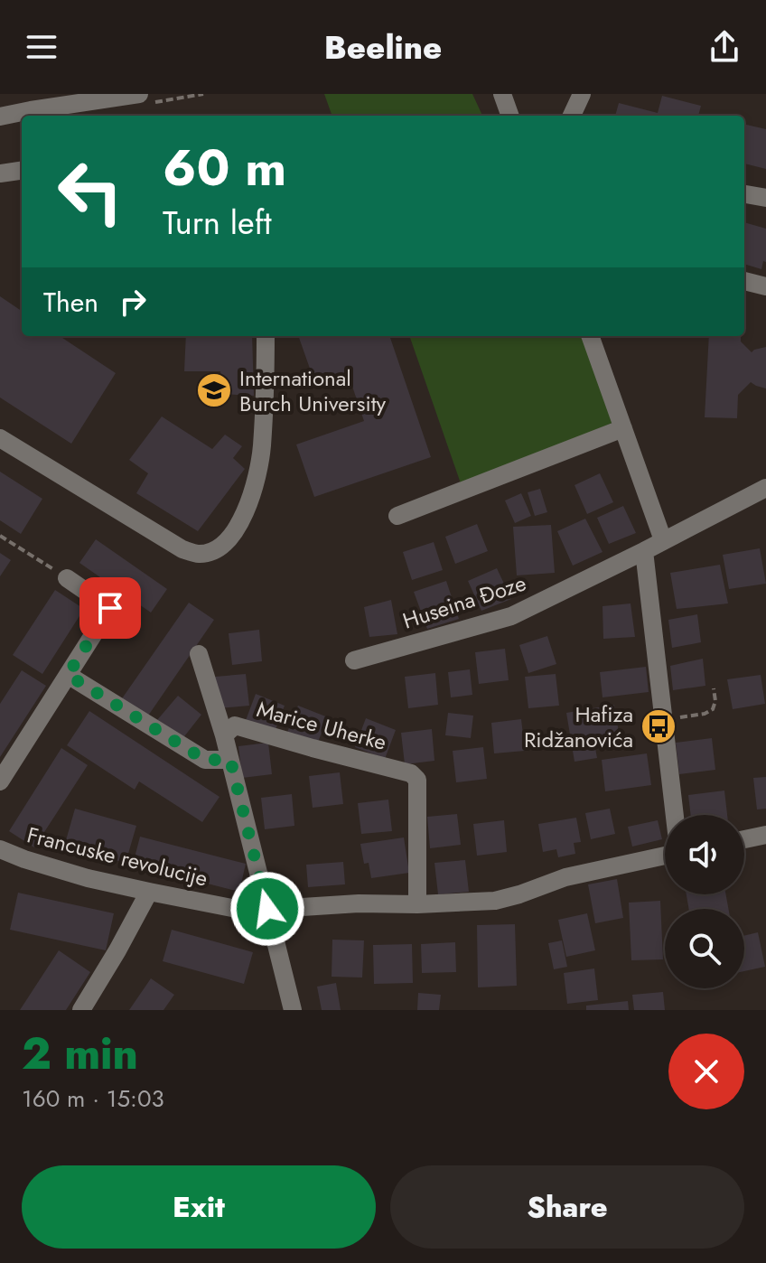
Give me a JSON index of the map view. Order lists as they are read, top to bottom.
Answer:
{
  "streets": {
    "street": ["Huseina Đoze", "Marice Uherke", "Francuske revolucije"]
  },
  "crossings": [
    ["Marice Uherke", "Francuske revolucije"]
  ],
  "places": {
    "school or university": ["International Burch University"],
    "bus stop": ["Hafiza Ridžanovića"]
  },
  "page": {
    "header": "Beeline",
    "turn": ["60 m", "Turn left"],
    "then": "Then",
    "heading": ["2 min", "160 m · 15:03"],
    "buttons": ["Exit", "Share"]
  }
}
